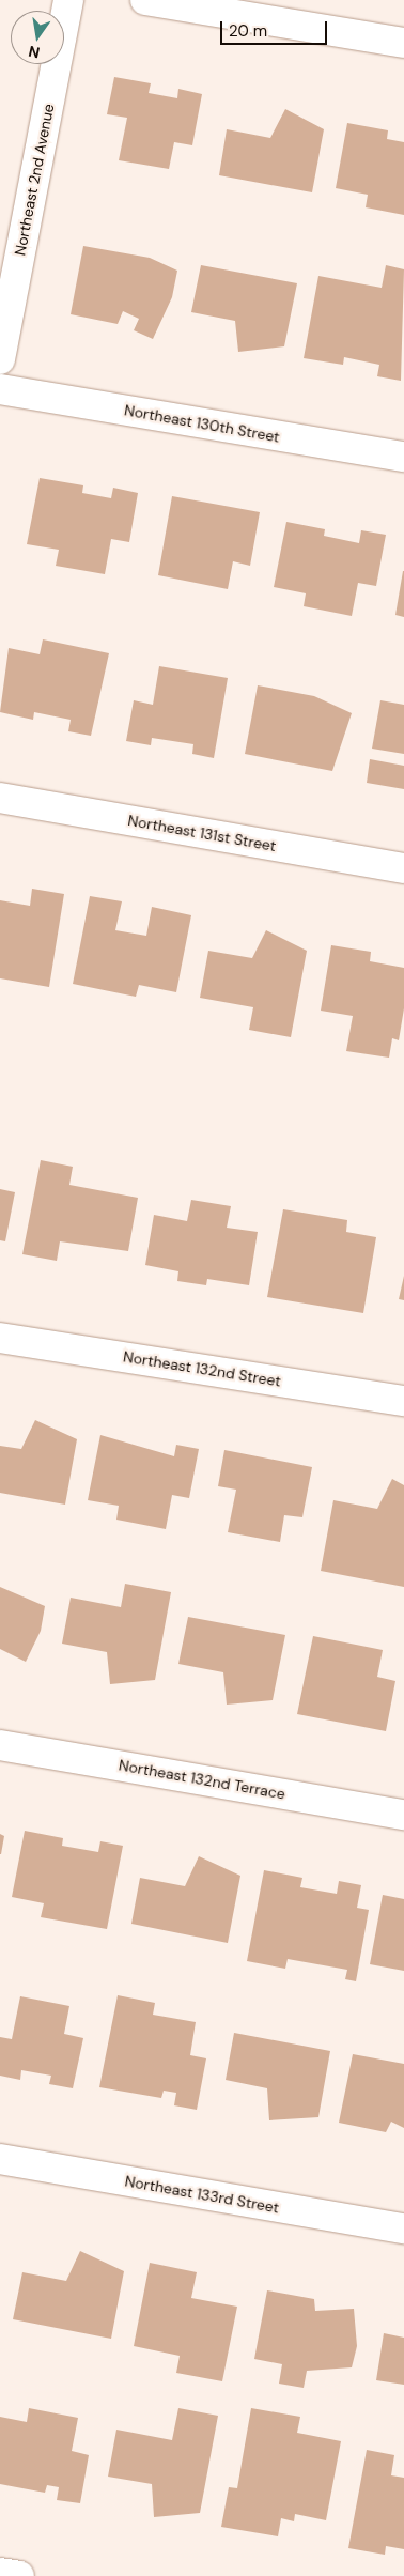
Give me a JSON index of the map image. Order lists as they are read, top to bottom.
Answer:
{
  "streets": {
    "street": [
      "Northeast 2nd Avenue",
      "Northeast 130th Street",
      "Northeast 131st Street",
      "Northeast 132nd Street",
      "Northeast 132nd Terrace",
      "Northeast 133rd Street"
    ]
  },
  "scale_bar": "20 m",
  "north": "bottom"
}
